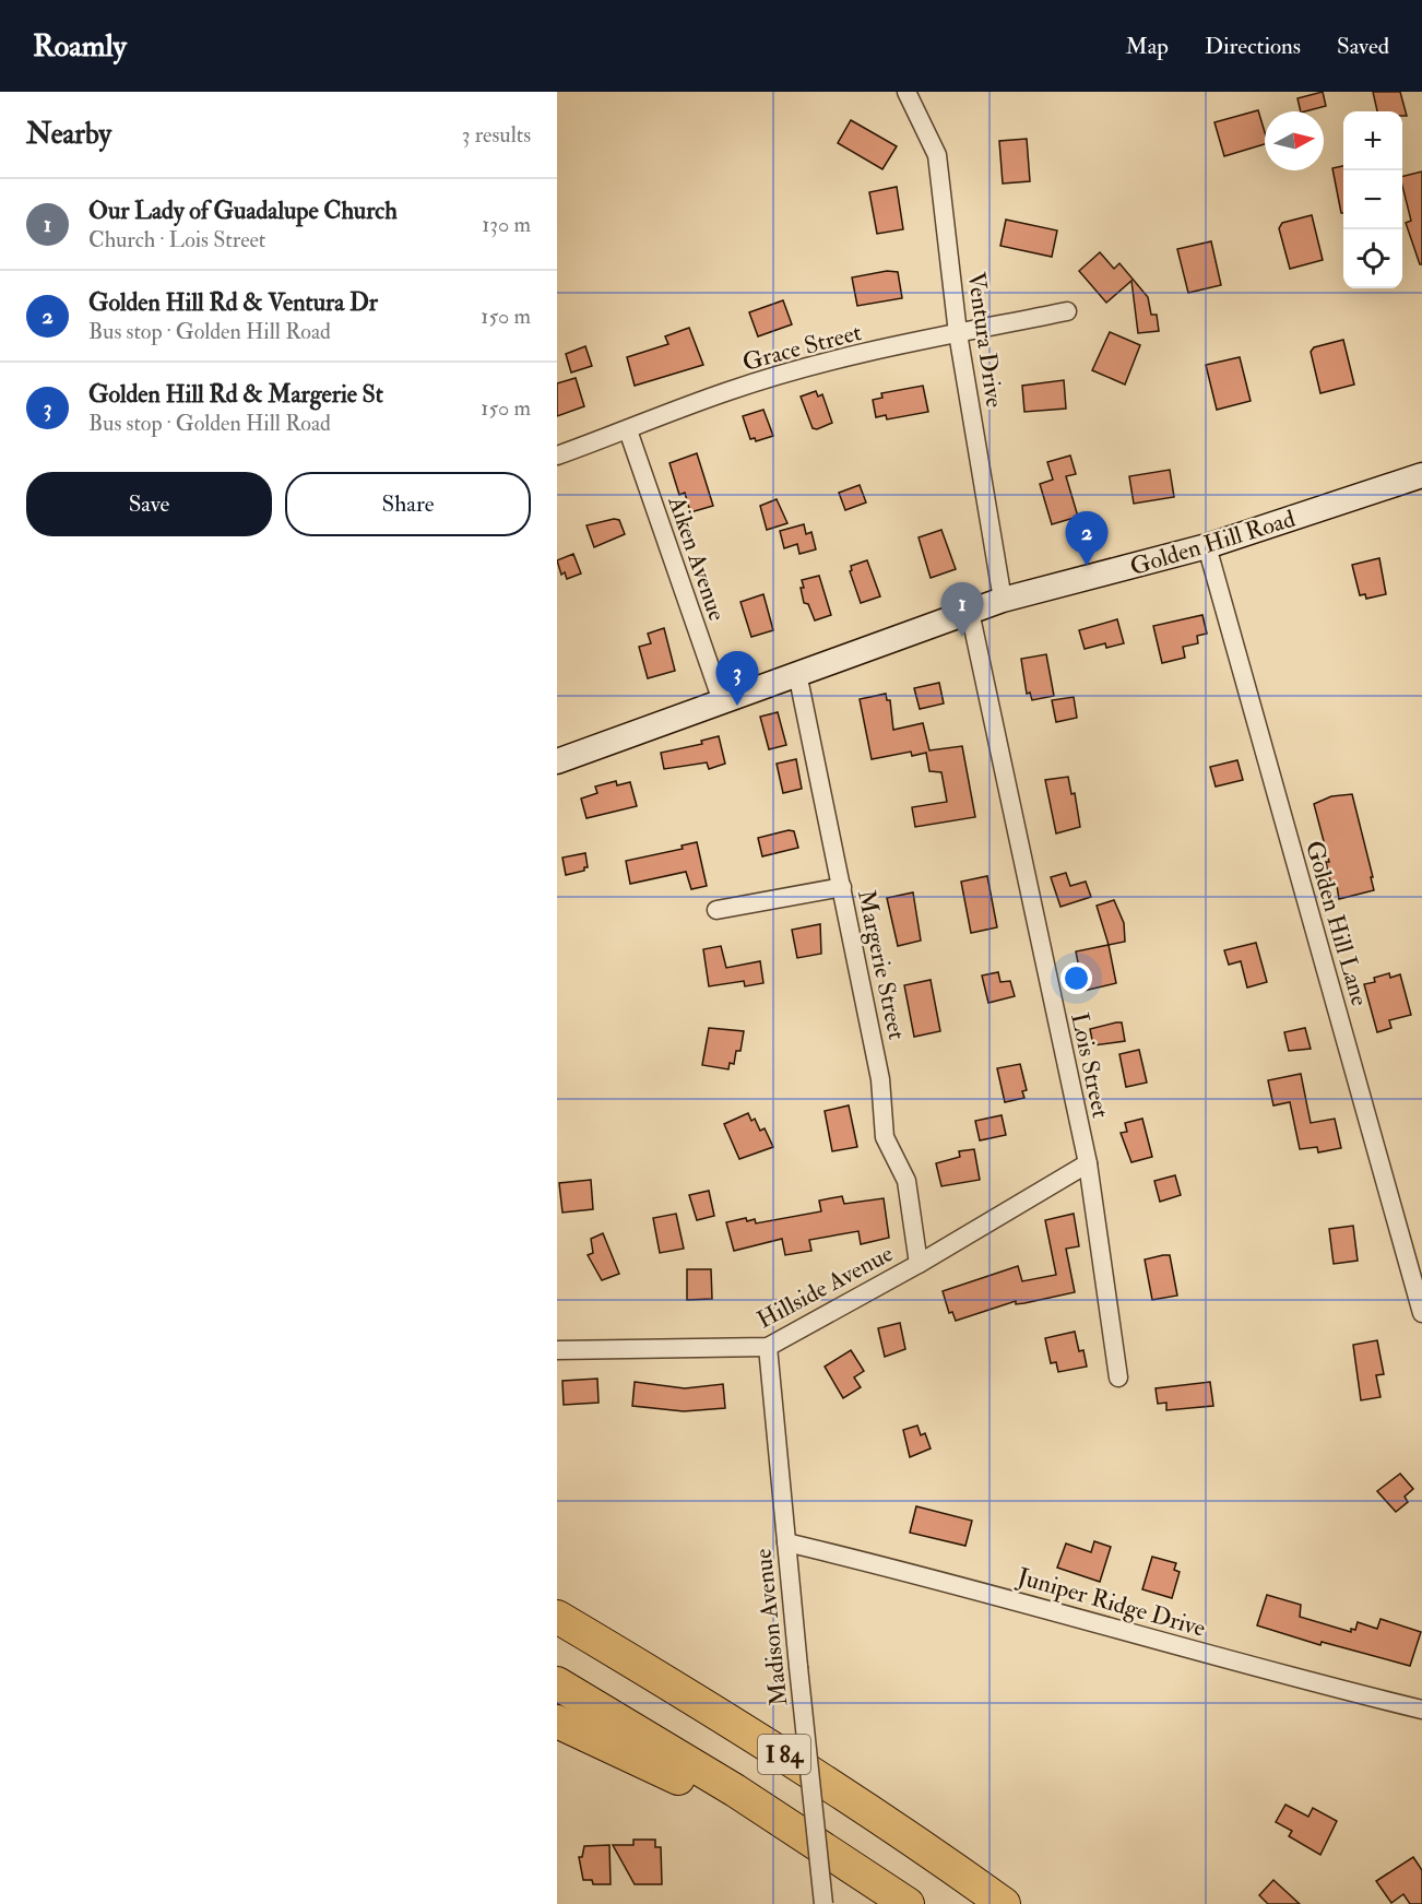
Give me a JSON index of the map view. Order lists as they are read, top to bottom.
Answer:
{
  "streets": {
    "highway": ["I 84"],
    "street": [
      "Ventura Drive",
      "Grace Street",
      "Golden Hill Road",
      "Aiken Avenue",
      "Golden Hill Lane",
      "Margerie Street",
      "Lois Street",
      "Hillside Avenue",
      "Juniper Ridge Drive",
      "Madison Avenue"
    ]
  },
  "crossings": [
    ["Ventura Drive", "Grace Street"],
    ["Ventura Drive", "Golden Hill Road"],
    ["Grace Street", "Aiken Avenue"],
    ["Golden Hill Road", "Aiken Avenue"],
    ["Golden Hill Road", "Golden Hill Lane"],
    ["Golden Hill Road", "Margerie Street"],
    ["Golden Hill Road", "Lois Street"],
    ["Margerie Street", "Hillside Avenue"],
    ["Lois Street", "Hillside Avenue"],
    ["Hillside Avenue", "Madison Avenue"],
    ["Juniper Ridge Drive", "Madison Avenue"]
  ],
  "north": "right",
  "page": {
    "header": "Roamly",
    "nav": ["Map", "Directions", "Saved"],
    "heading": ["Nearby", "3 results"],
    "map_buttons": ["+", "−"],
    "list": [
      {
        "mark": "1",
        "name": "Our Lady of Guadalupe Church",
        "note": "Church · Lois Street",
        "value": "130 m"
      },
      {
        "mark": "2",
        "name": "Golden Hill Rd & Ventura Dr",
        "note": "Bus stop · Golden Hill Road",
        "value": "150 m"
      },
      {
        "mark": "3",
        "name": "Golden Hill Rd & Margerie St",
        "note": "Bus stop · Golden Hill Road",
        "value": "150 m"
      }
    ],
    "buttons": ["Save", "Share"],
    "pins": ["2", "1", "3"]
  }
}
